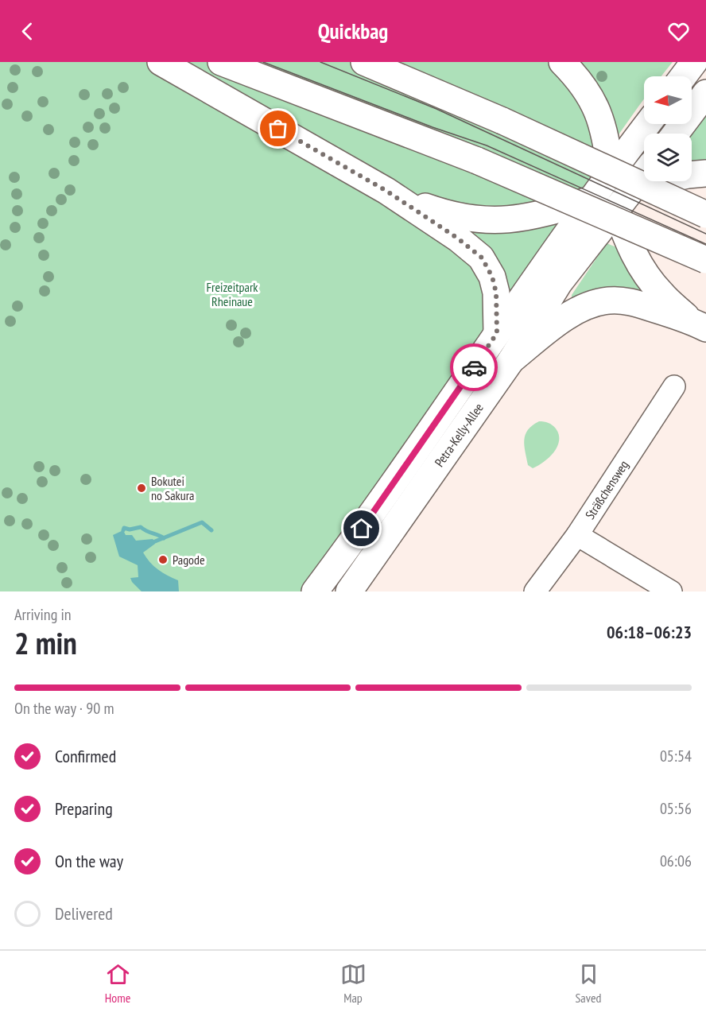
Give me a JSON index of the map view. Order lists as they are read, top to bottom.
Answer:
{
  "streets": {
    "main road": ["Petra-Kelly-Allee"],
    "street": ["Sträßchensweg"]
  },
  "parks": ["Freizeitpark Rheinaue"],
  "places": ["Bokutei no Sakura", "Pagode"],
  "north": "left",
  "page": {
    "header": "Quickbag",
    "heading": ["2 min", "Arriving in", "06:18–06:23"],
    "bar": "On the way · 90 m",
    "list": [
      ["Confirmed", "05:54"],
      ["Preparing", "05:56"],
      ["On the way", "06:06"],
      "Delivered"
    ],
    "tabs": ["Home", "Map", "Saved"]
  }
}
